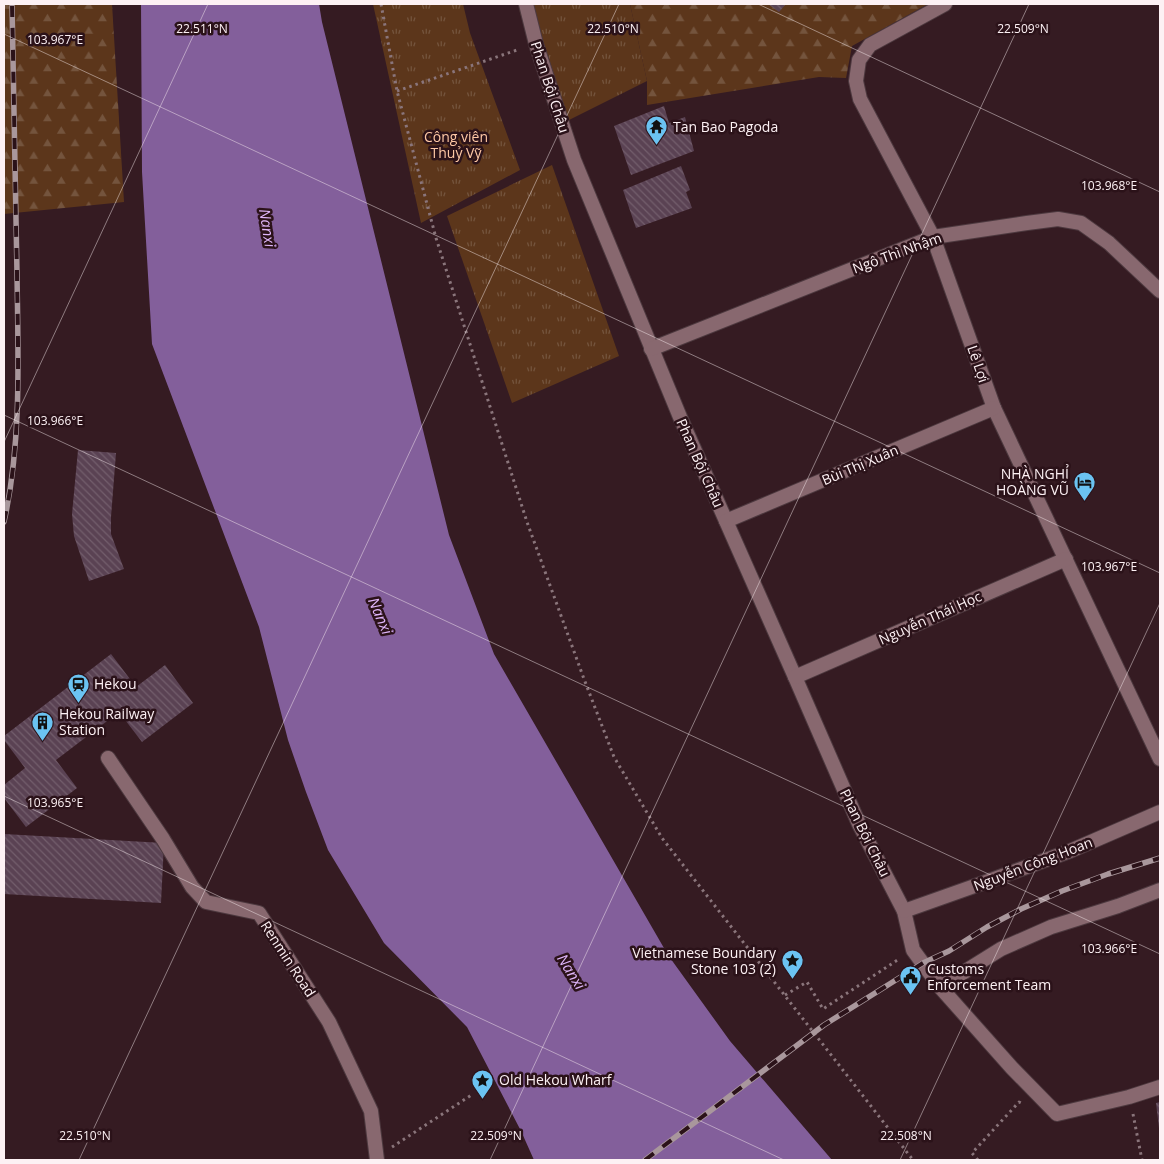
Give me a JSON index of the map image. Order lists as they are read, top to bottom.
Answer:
{
  "streets": {
    "street": [
      "Phan Bội Châu",
      "Ngô Thì Nhậm",
      "Lê Lợi",
      "Bùi Thị Xuân",
      "Nguyễn Thái Học",
      "Nguyễn Công Hoan",
      "Renmin Road"
    ]
  },
  "crossings": [
    ["Phan Bội Châu", "Ngô Thì Nhậm"],
    ["Phan Bội Châu", "Bùi Thị Xuân"],
    ["Phan Bội Châu", "Nguyễn Thái Học"],
    ["Phan Bội Châu", "Nguyễn Công Hoan"],
    ["Ngô Thì Nhậm", "Lê Lợi"],
    ["Lê Lợi", "Bùi Thị Xuân"],
    ["Lê Lợi", "Nguyễn Thái Học"]
  ],
  "water": ["Nanxi"],
  "parks": ["Công viên Thuỷ Vỹ"],
  "places": {
    "temple": ["Tan Bao Pagoda"],
    "hotel": ["NHÀ NGHỈ HOÀNG VŨ"],
    "station": ["Hekou"],
    "building": ["Hekou Railway Station"],
    "place": ["Vietnamese Boundary Stone 103 (2)", "Old Hekou Wharf"],
    "public building": ["Customs Enforcement Team"]
  },
  "coordinates": [
    "22.511°N",
    "22.510°N",
    "22.509°N",
    "103.967°E",
    "103.968°E",
    "103.966°E",
    "103.965°E",
    "22.508°N"
  ]
}
